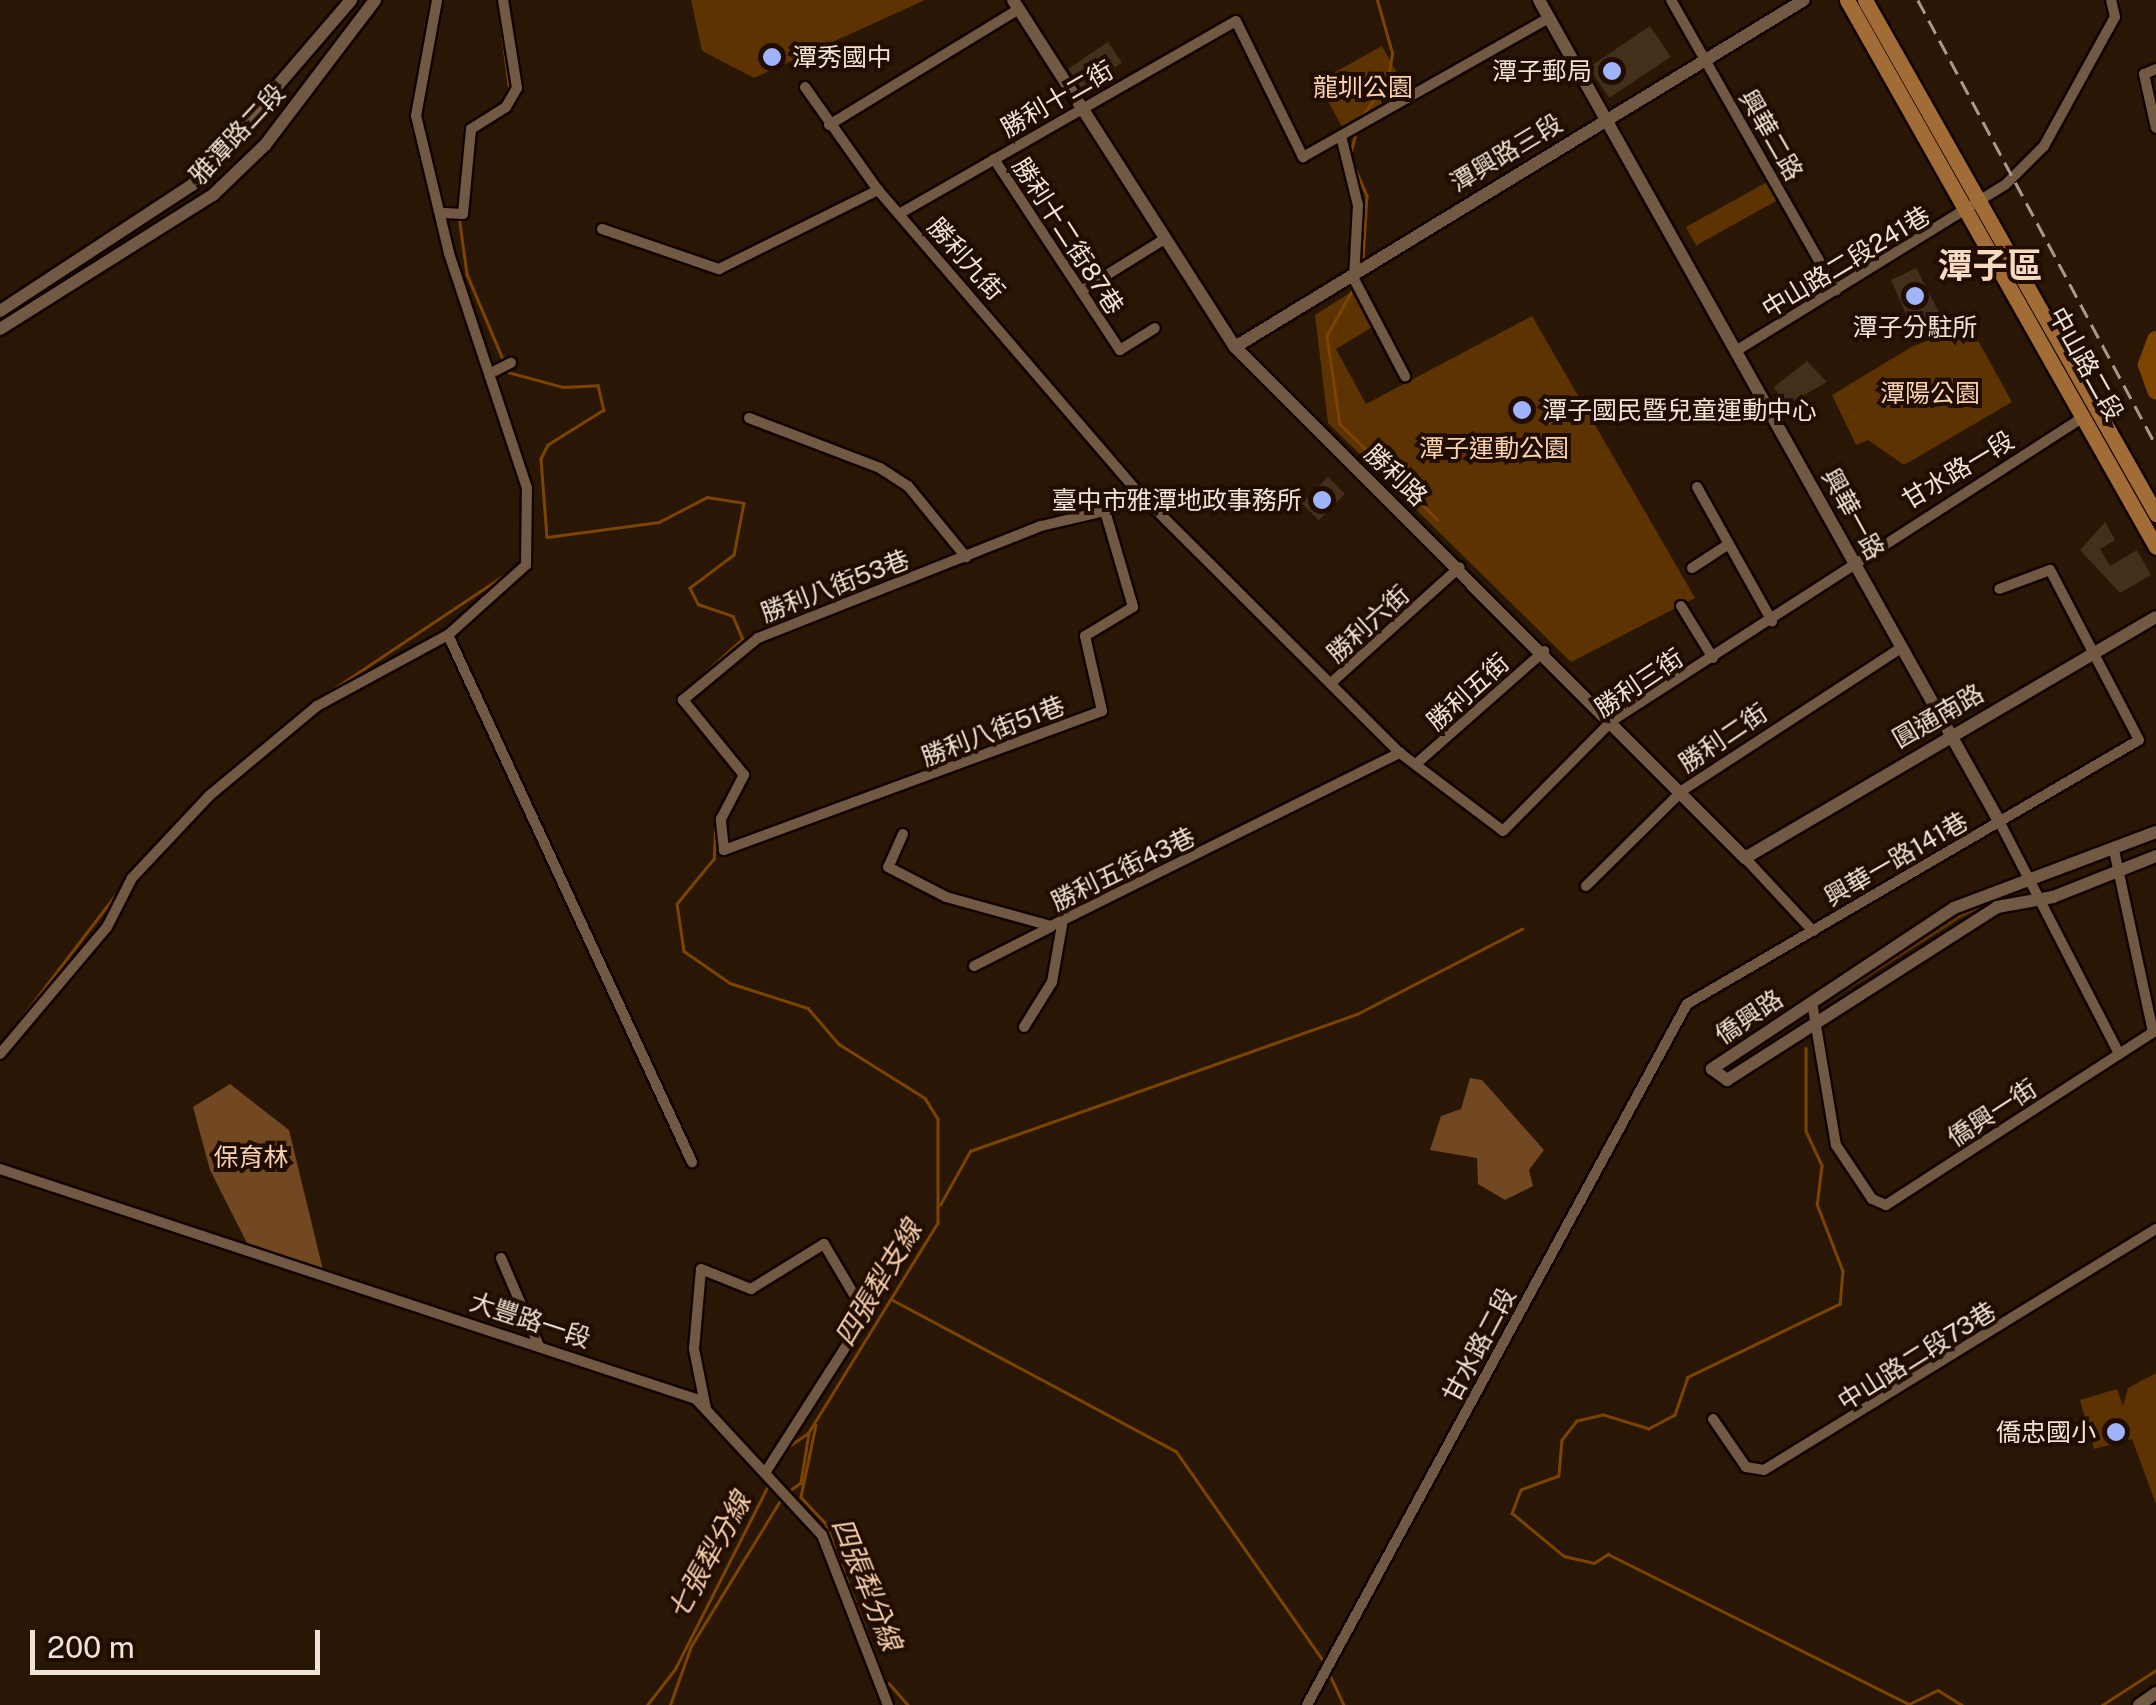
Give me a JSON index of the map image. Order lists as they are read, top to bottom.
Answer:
{
  "streets": {
    "main road": ["中山路二段"],
    "street": [
      "勝利十二街",
      "雅潭路二段",
      "興華二路",
      "潭興路三段",
      "勝利十二街87巷",
      "勝利九街",
      "中山路二段241巷",
      "甘水路一段",
      "勝利路",
      "興華一路",
      "勝利八街53巷",
      "勝利六街",
      "勝利三街",
      "勝利五街",
      "圓通南路",
      "勝利八街51巷",
      "勝利二街",
      "興華一路141巷",
      "勝利五街43巷",
      "僑興路",
      "僑興一街",
      "大豐路一段",
      "甘水路二段",
      "中山路二段73巷"
    ]
  },
  "crossings": [
    ["勝利十二街", "勝利十二街87巷"],
    ["勝利十二街", "勝利九街"],
    ["勝利十二街", "勝利路"],
    ["興華二路", "潭興路三段"],
    ["興華二路", "中山路二段241巷"],
    ["潭興路三段", "勝利路"],
    ["潭興路三段", "興華一路"],
    ["勝利九街", "勝利八街53巷"],
    ["勝利九街", "勝利六街"],
    ["中山路二段241巷", "中山路二段"],
    ["中山路二段241巷", "興華一路"],
    ["中山路二段", "甘水路一段"],
    ["甘水路一段", "興華一路"],
    ["甘水路一段", "勝利三街"],
    ["勝利路", "勝利六街"],
    ["勝利路", "勝利三街"],
    ["勝利路", "勝利五街"],
    ["勝利路", "圓通南路"],
    ["勝利路", "勝利二街"],
    ["勝利路", "興華一路141巷"],
    ["興華一路", "勝利三街"],
    ["興華一路", "圓通南路"],
    ["興華一路", "勝利二街"],
    ["興華一路", "興華一路141巷"],
    ["興華一路", "僑興路"],
    ["興華一路", "僑興一街"],
    ["勝利八街53巷", "勝利八街51巷"],
    ["勝利六街", "勝利五街"],
    ["勝利三街", "勝利五街"],
    ["勝利五街", "勝利五街43巷"],
    ["圓通南路", "興華一路141巷"],
    ["興華一路141巷", "甘水路二段"],
    ["僑興路", "僑興一街"]
  ],
  "districts": ["潭子區"],
  "water": ["四張犁支線", "七張犁分線", "四張犁分線"],
  "parks": [
    "龍圳公園",
    "潭陽公園",
    "潭子運動公園",
    "保育林"
  ],
  "places": [
    "潭秀國中",
    "潭子郵局",
    "潭子分駐所",
    "潭子國民暨兒童運動中心",
    "臺中市雅潭地政事務所",
    "僑忠國小"
  ],
  "scale_bar": "200 m"
}
